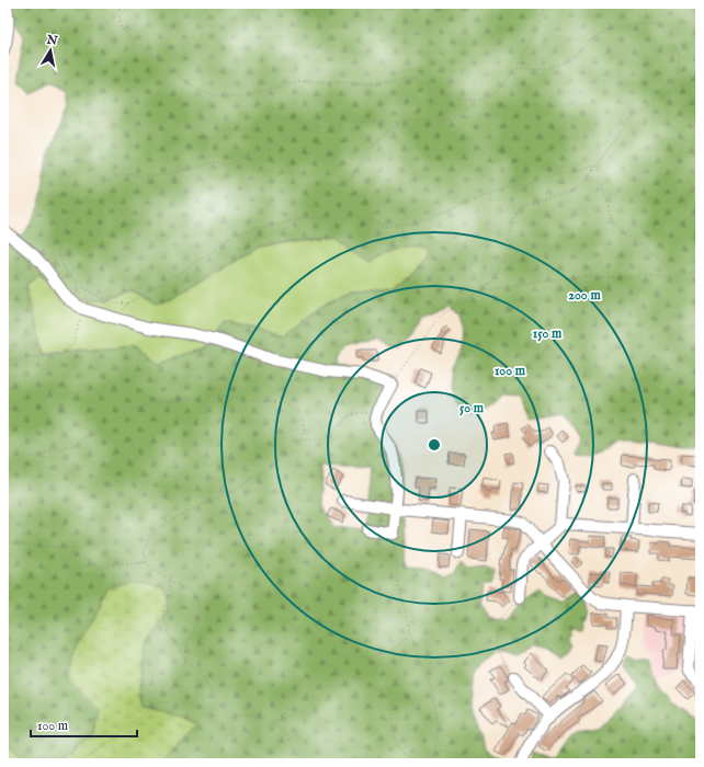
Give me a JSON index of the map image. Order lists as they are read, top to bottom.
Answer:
{
  "scale_bar": "100 m",
  "north": "top",
  "rings": [
    "200 m",
    "150 m",
    "100 m",
    "50 m"
  ]
}
